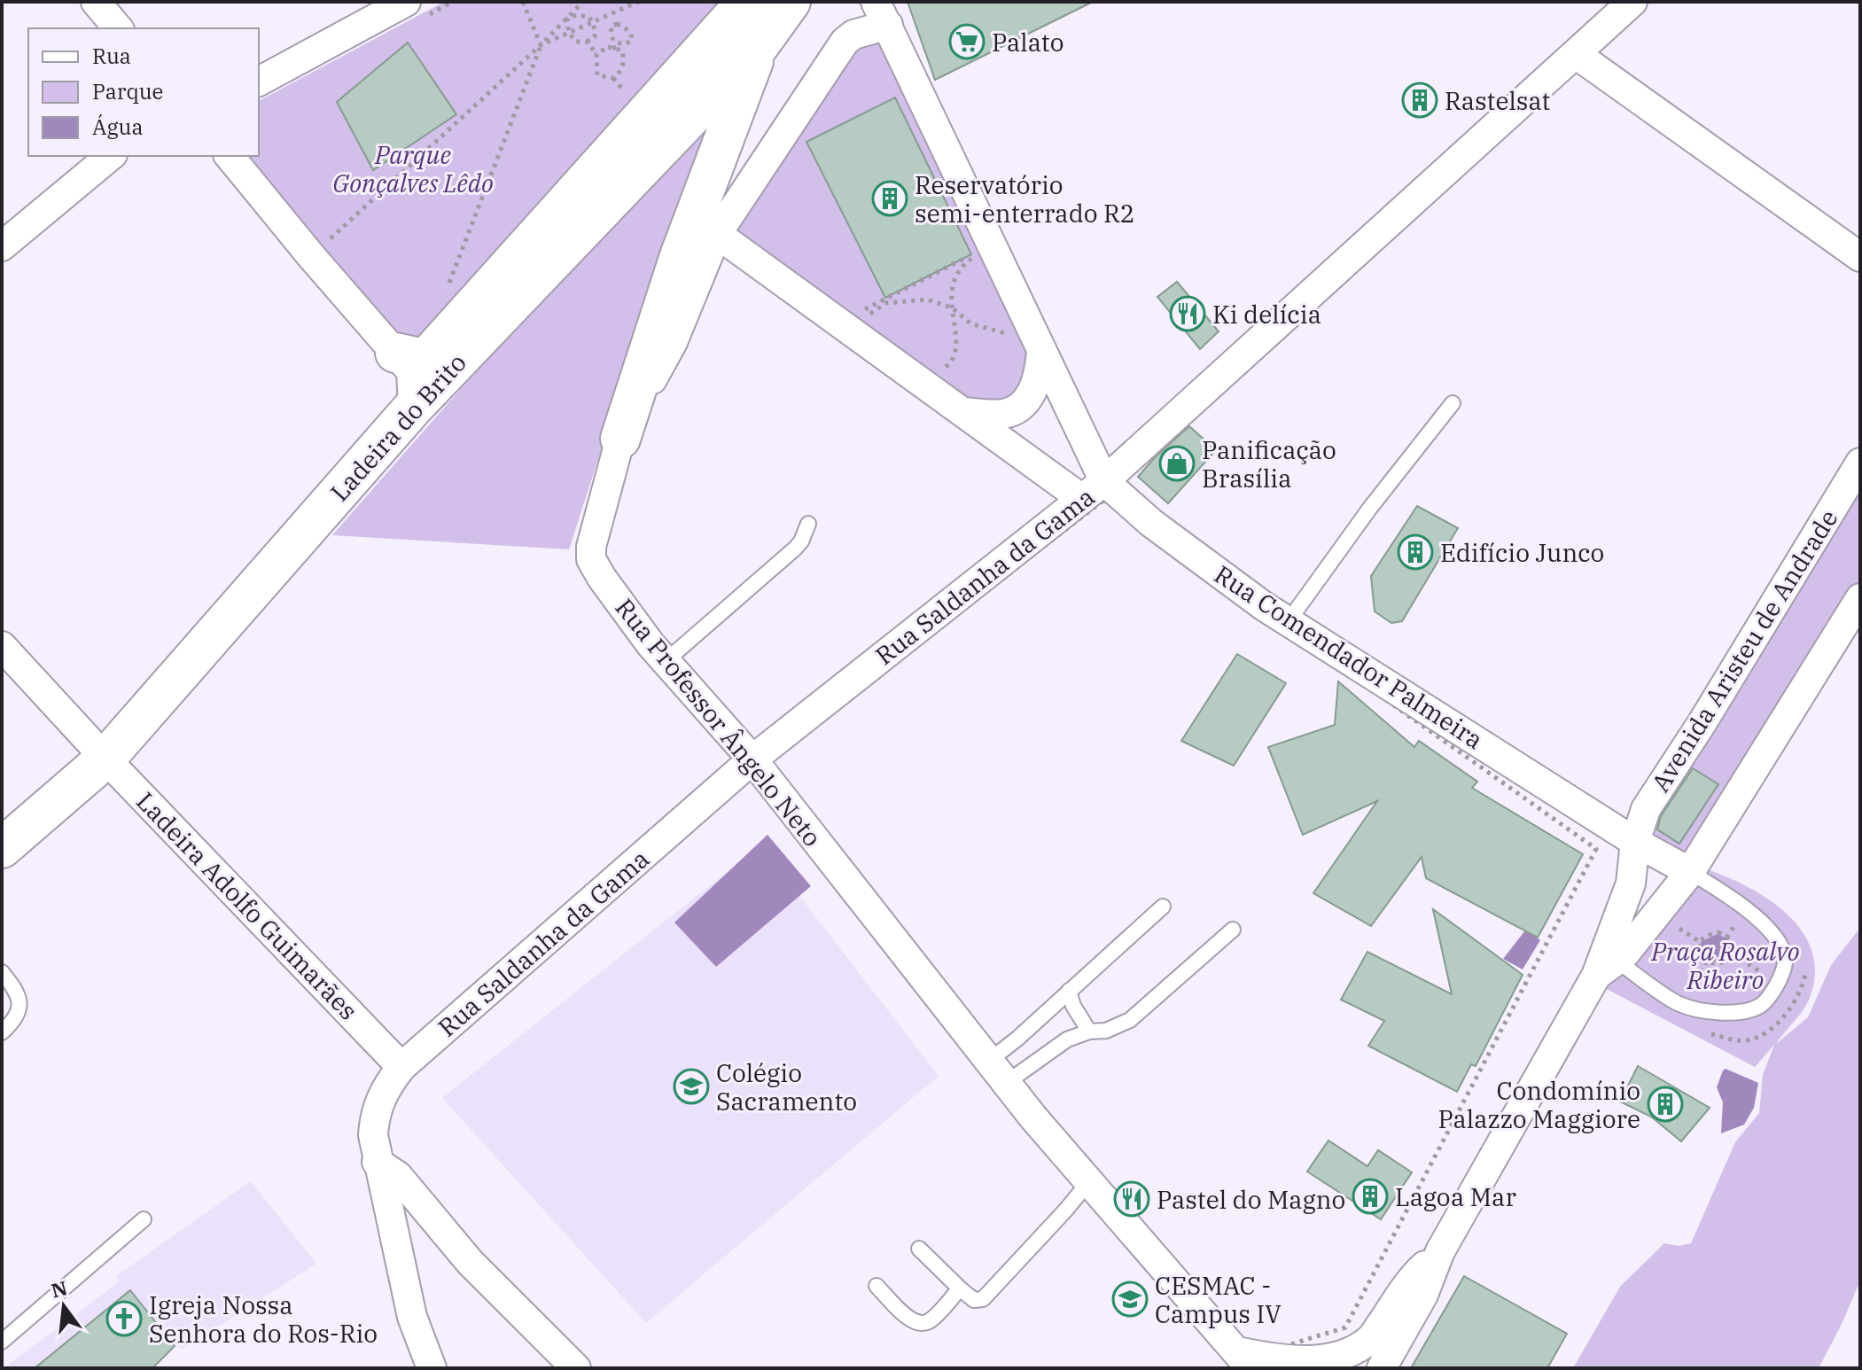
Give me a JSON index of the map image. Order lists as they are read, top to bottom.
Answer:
{
  "streets": {
    "main road": ["Ladeira do Brito"],
    "street": [
      "Rua Saldanha da Gama",
      "Avenida Aristeu de Andrade",
      "Rua Comendador Palmeira",
      "Rua Professor Ângelo Neto",
      "Ladeira Adolfo Guimarães"
    ]
  },
  "crossings": [
    ["Ladeira do Brito", "Ladeira Adolfo Guimarães"],
    ["Rua Saldanha da Gama", "Rua Comendador Palmeira"],
    ["Rua Saldanha da Gama", "Rua Professor Ângelo Neto"],
    ["Rua Saldanha da Gama", "Ladeira Adolfo Guimarães"],
    ["Avenida Aristeu de Andrade", "Rua Comendador Palmeira"],
    ["Rua Comendador Palmeira", "Rua Professor Ângelo Neto"]
  ],
  "parks": ["Parque Gonçalves Lêdo", "Praça Rosalvo Ribeiro"],
  "places": {
    "supermarket": ["Palato"],
    "building": [
      "Rastelsat",
      "Reservatório semi-enterrado R2",
      "Edifício Junco",
      "Condomínio Palazzo Maggiore",
      "Lagoa Mar"
    ],
    "restaurant": ["Ki delícia", "Pastel do Magno"],
    "shop": ["Panificação Brasília"],
    "school or university": ["Colégio Sacramento", "CESMAC - Campus IV"],
    "church": ["Igreja Nossa Senhora do Ros-Rio"]
  },
  "legend": ["Rua", "Parque", "Água"],
  "north": "top"
}
